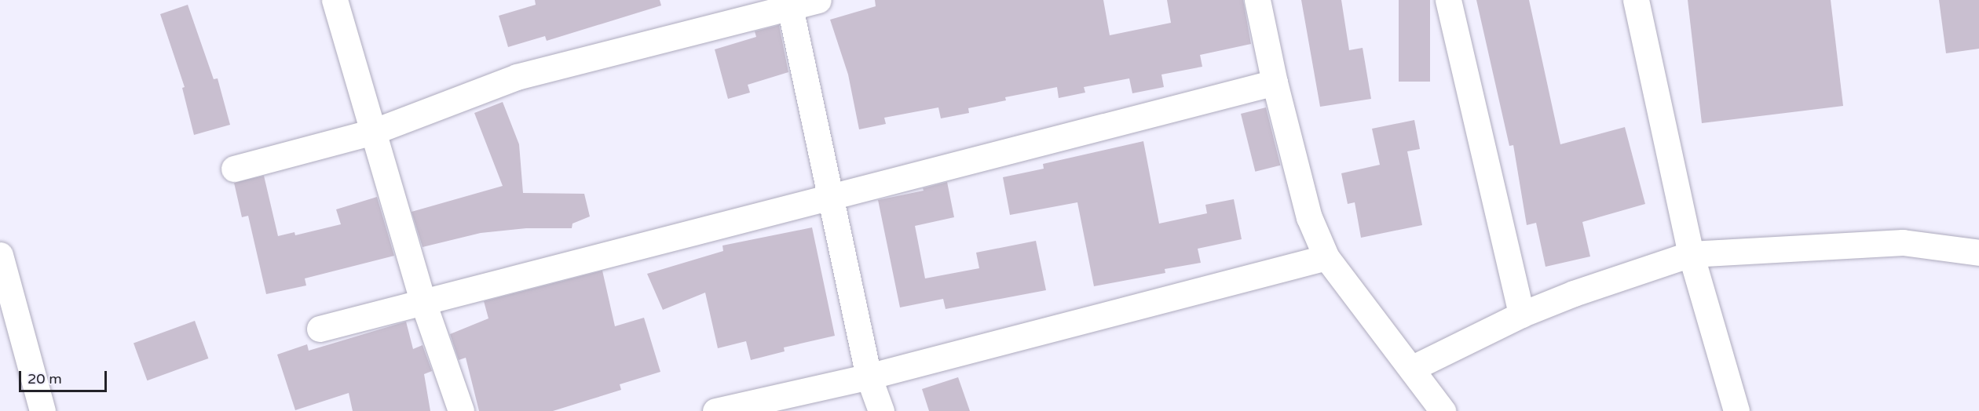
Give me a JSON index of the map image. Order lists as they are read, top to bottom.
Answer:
{
  "scale_bar": "20 m"
}
